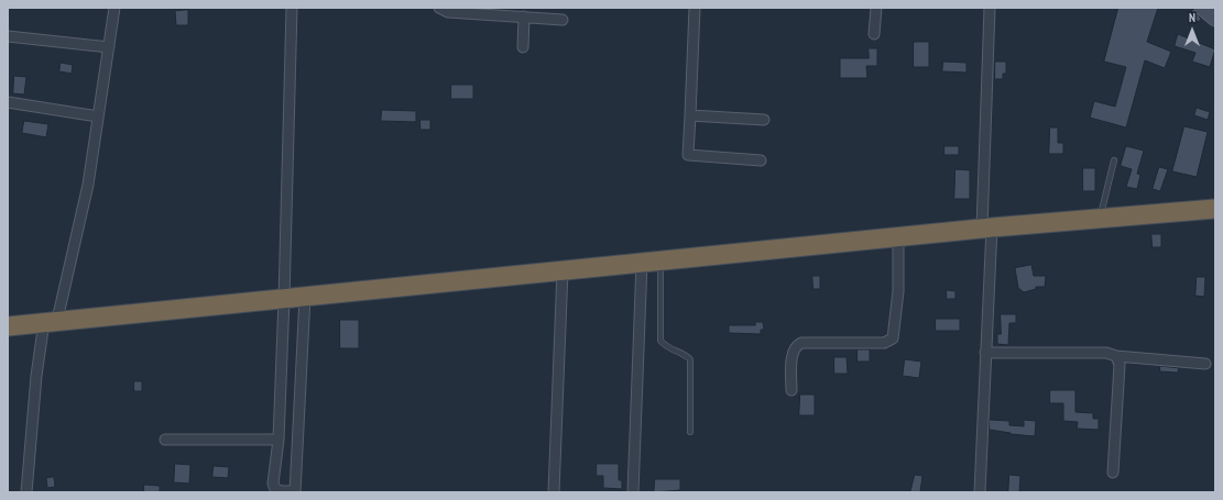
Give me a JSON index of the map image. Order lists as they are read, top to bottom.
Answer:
{
  "north": "top"
}
